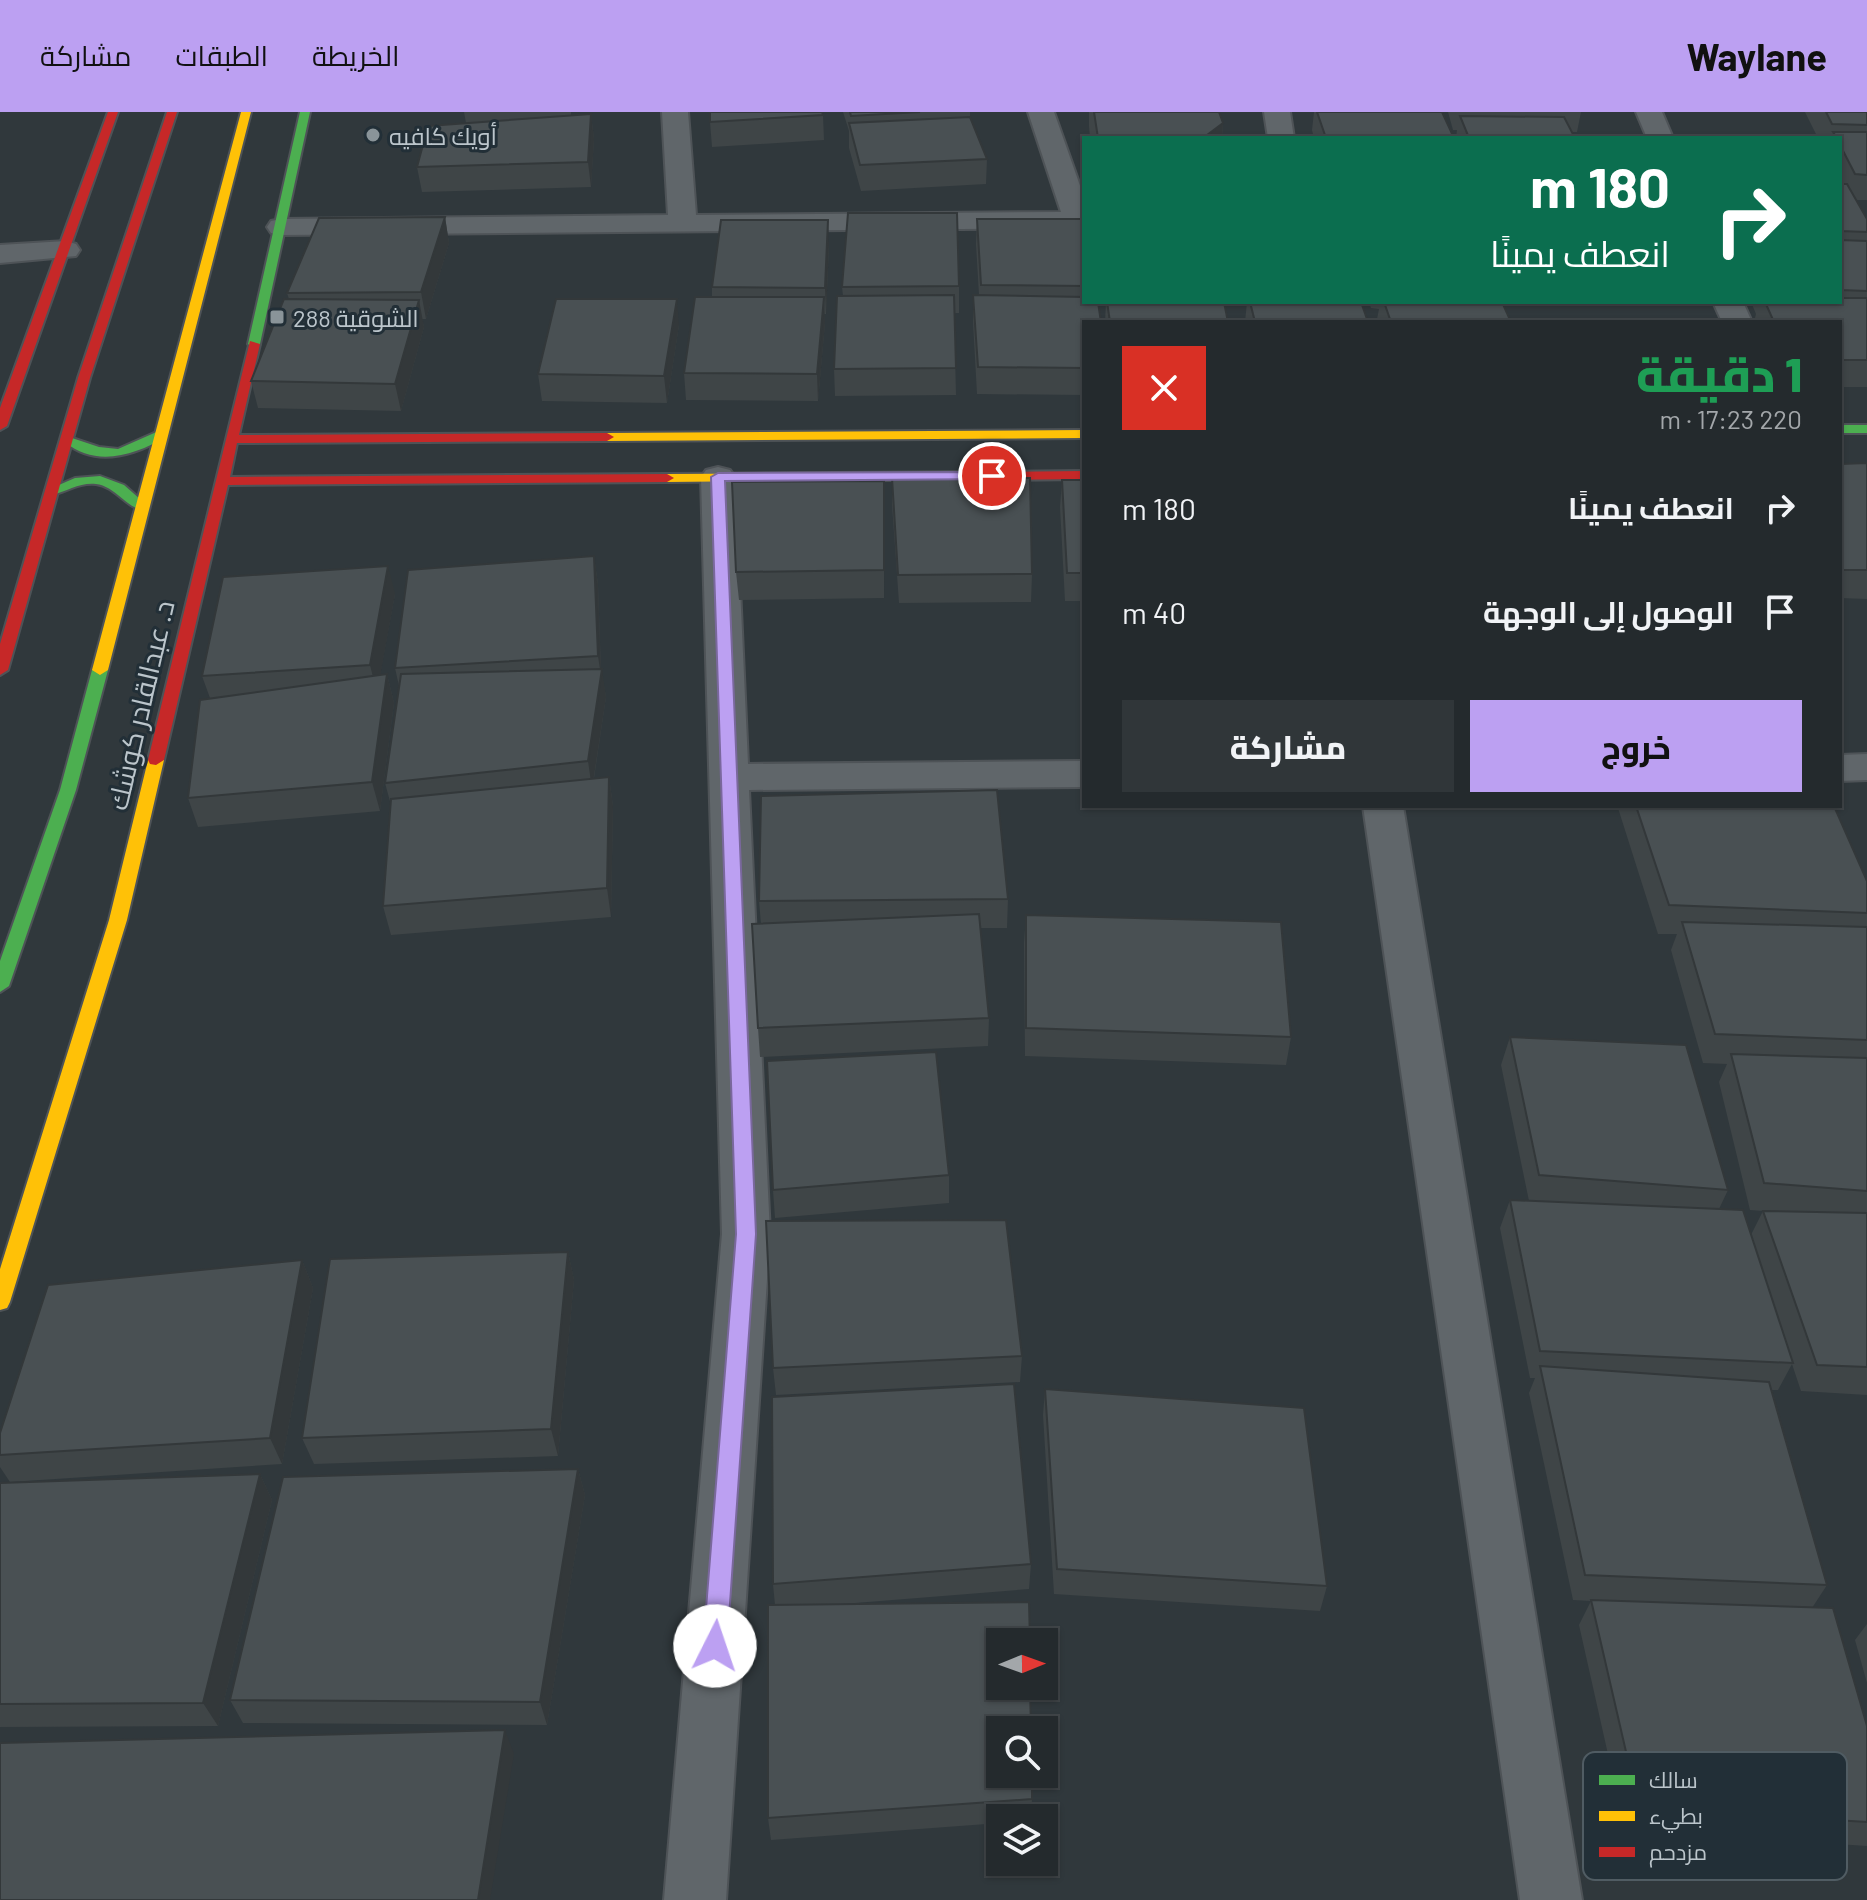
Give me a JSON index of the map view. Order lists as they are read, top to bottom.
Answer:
{
  "streets": {
    "main road": ["د. عبدالقادر كوشك"]
  },
  "places": {
    "other": ["أويك كافيه"],
    "transit": ["الشوقية 288"]
  },
  "legend": ["سالك", "بطيء", "مزدحم"],
  "north": "right",
  "page": {
    "header": "Waylane",
    "nav": ["الخريطة", "الطبقات", "مشاركة"],
    "turn": ["180 m", "انعطف يمينًا"],
    "heading": ["1 دقيقة", "220 m · 17:23"],
    "list": [
      {
        "name": "انعطف يمينًا",
        "value": "180 m"
      },
      {
        "name": "الوصول إلى الوجهة",
        "value": "40 m"
      }
    ],
    "buttons": ["خروج", "مشاركة"]
  }
}
